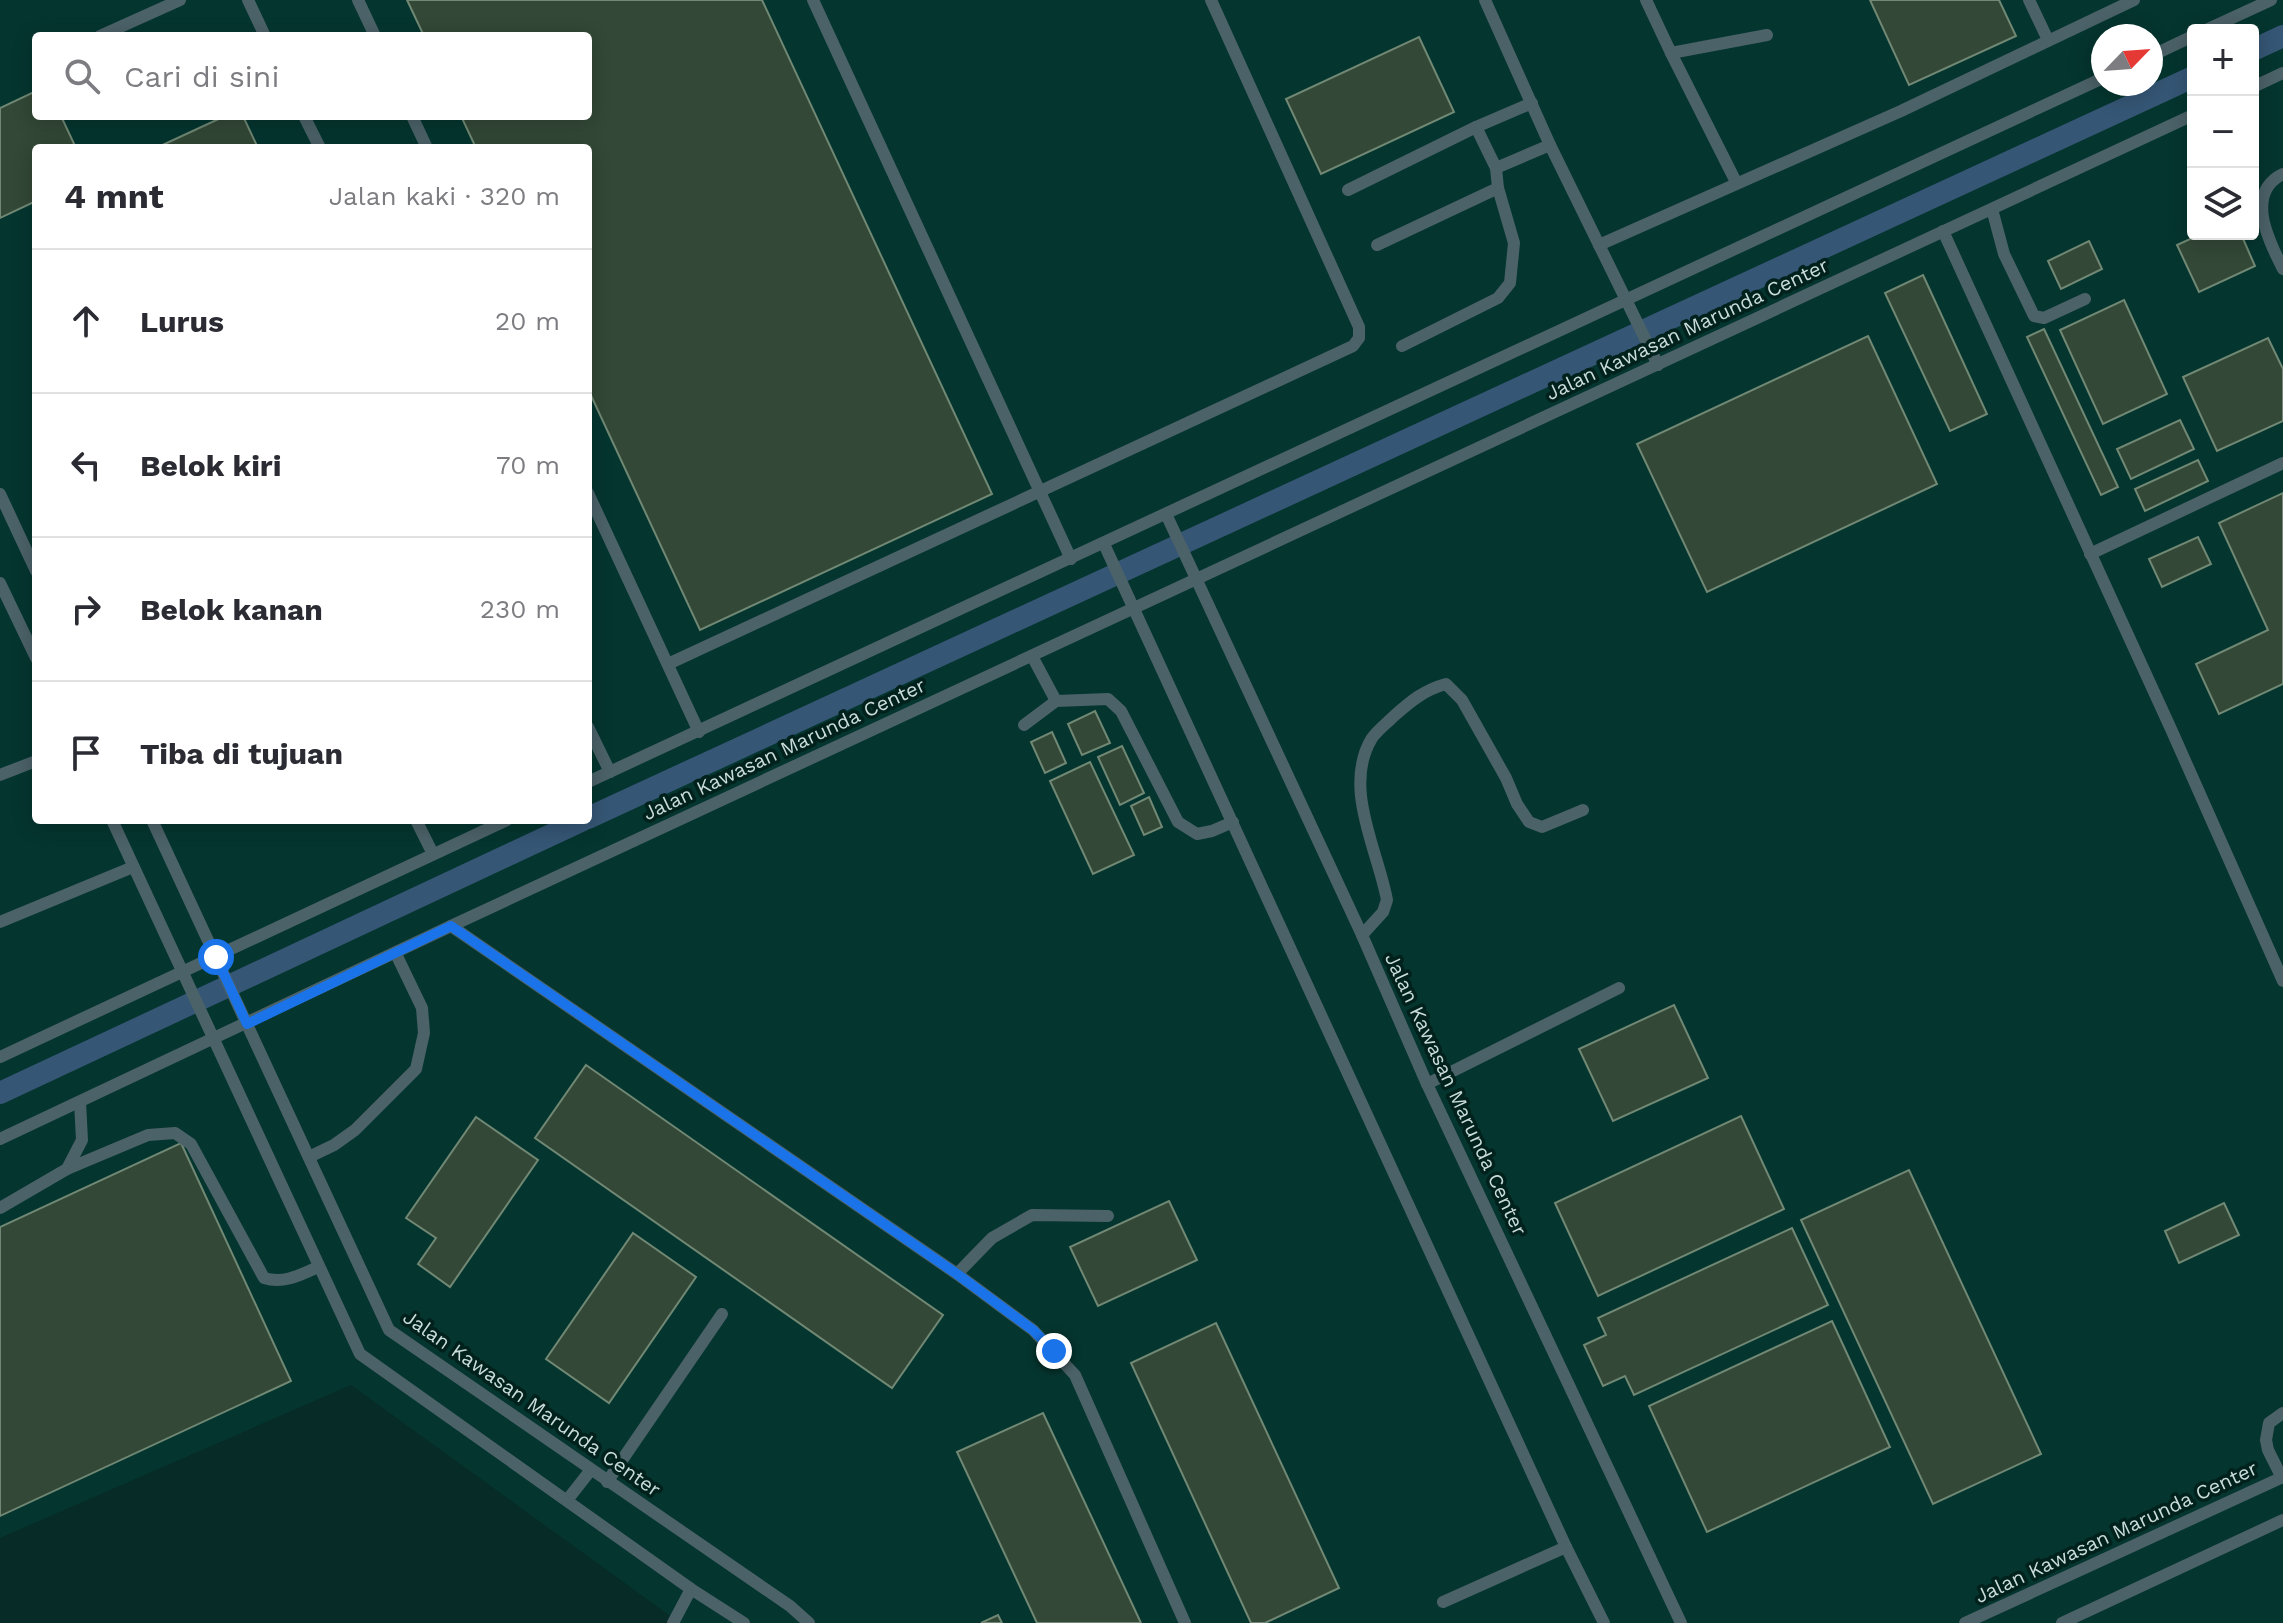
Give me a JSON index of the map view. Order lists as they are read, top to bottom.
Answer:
{
  "streets": {
    "lane": ["Jalan Kawasan Marunda Center"]
  },
  "north": "top right",
  "page": {
    "map_buttons": ["+", "−"],
    "search": "Cari di sini",
    "heading": ["4 mnt", "Jalan kaki · 320 m"],
    "list": [
      ["Lurus", "20 m"],
      ["Belok kiri", "70 m"],
      ["Belok kanan", "230 m"],
      "Tiba di tujuan"
    ]
  }
}
